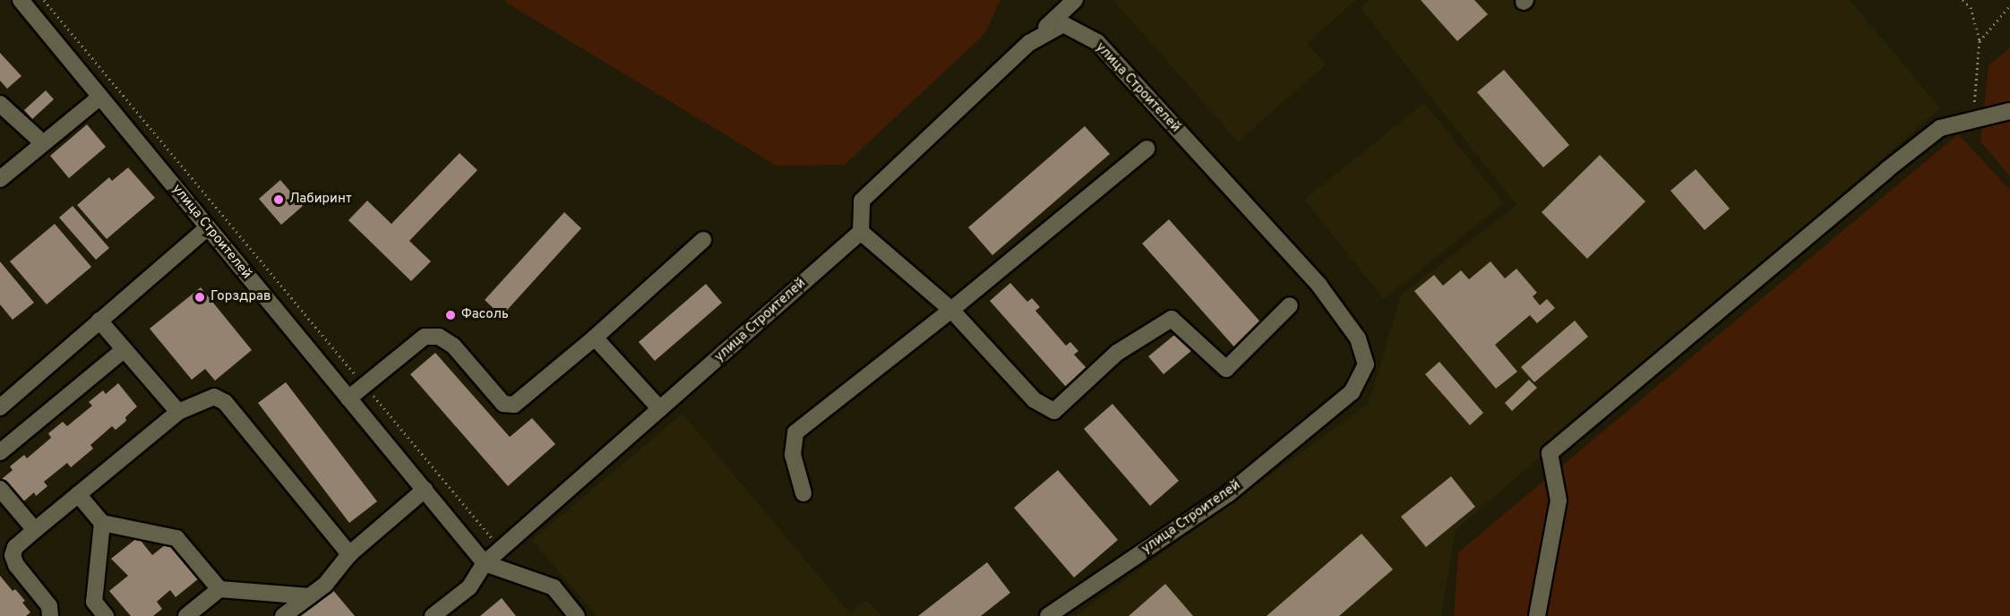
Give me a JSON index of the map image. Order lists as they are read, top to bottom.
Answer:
{
  "streets": {
    "street": ["улица Строителей"]
  },
  "places": ["Лабиринт", "Горздрав", "Фасоль"]
}
